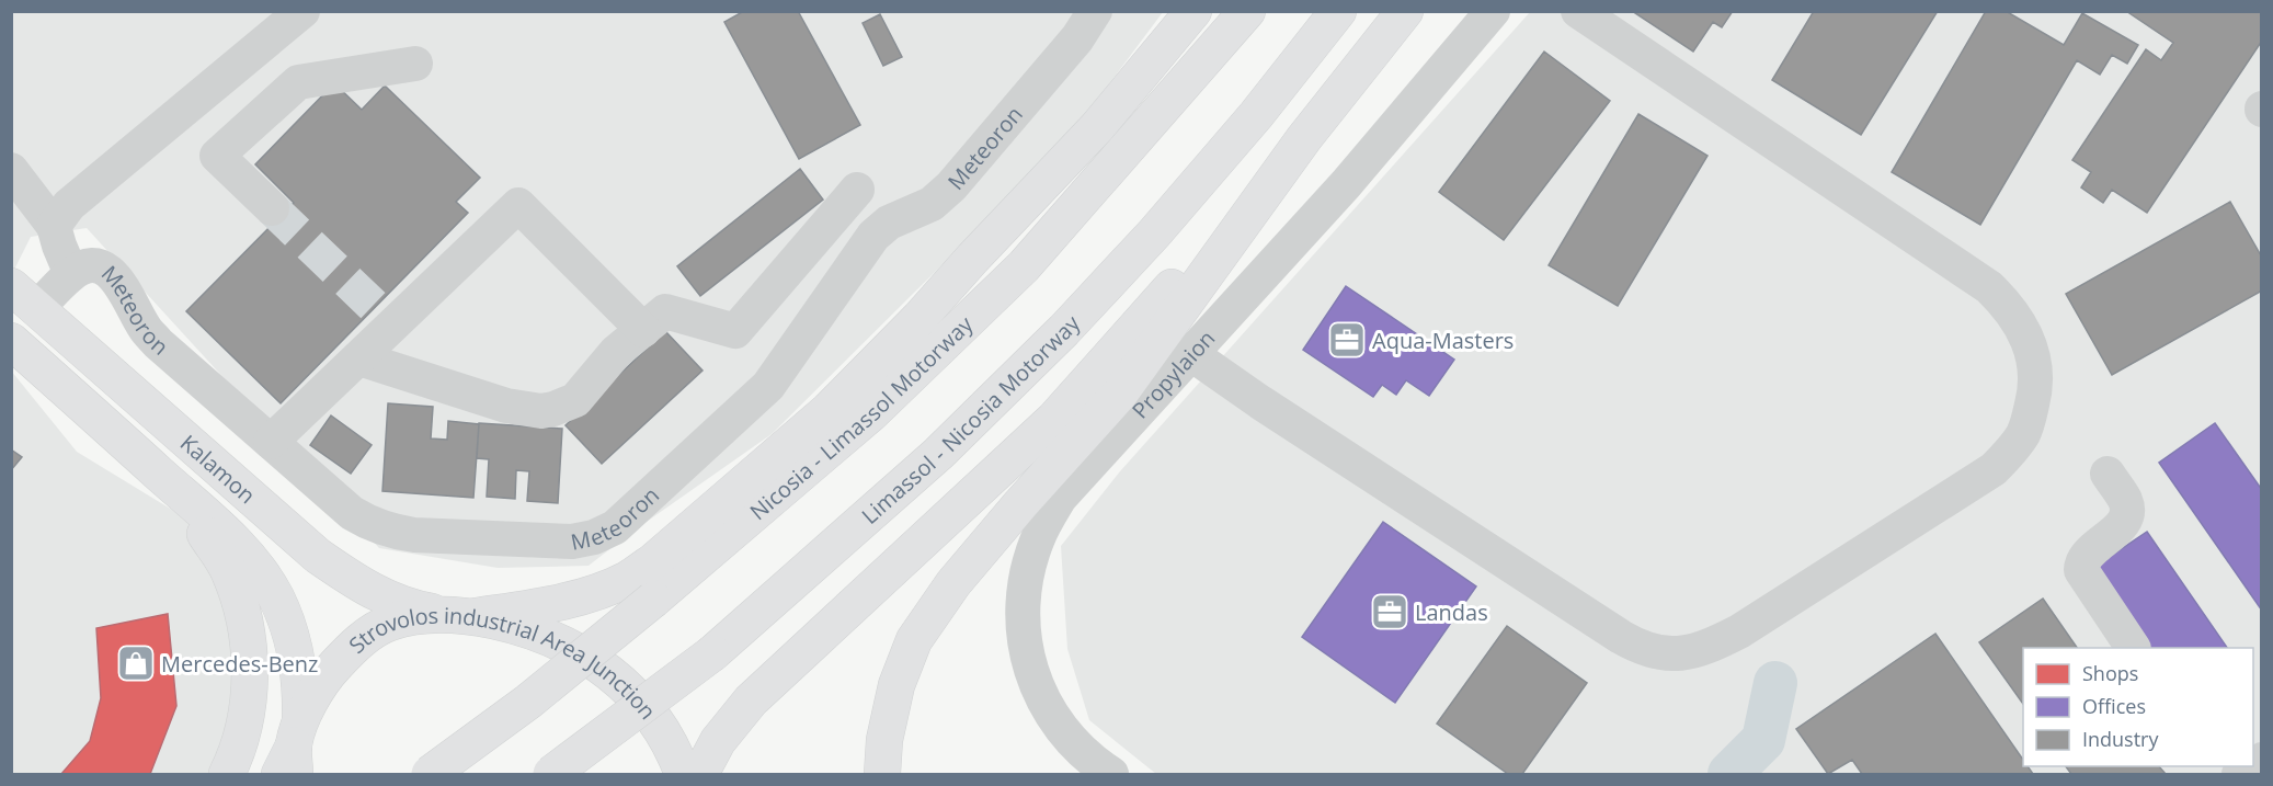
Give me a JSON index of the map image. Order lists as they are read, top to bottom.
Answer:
{
  "streets": {
    "main road": [
      "Nicosia - Limassol Motorway",
      "Limassol - Nicosia Motorway",
      "Kalamon",
      "Strovolos industrial Area Junction"
    ],
    "street": ["Meteoron", "Propylaion"]
  },
  "crossings": [
    ["Meteoron", "Kalamon"],
    ["Kalamon", "Strovolos industrial Area Junction"]
  ],
  "places": {
    "office": ["Aqua-Masters", "Landas"],
    "shop": ["Mercedes-Benz"]
  },
  "legend": ["Shops", "Offices", "Industry"]
}
